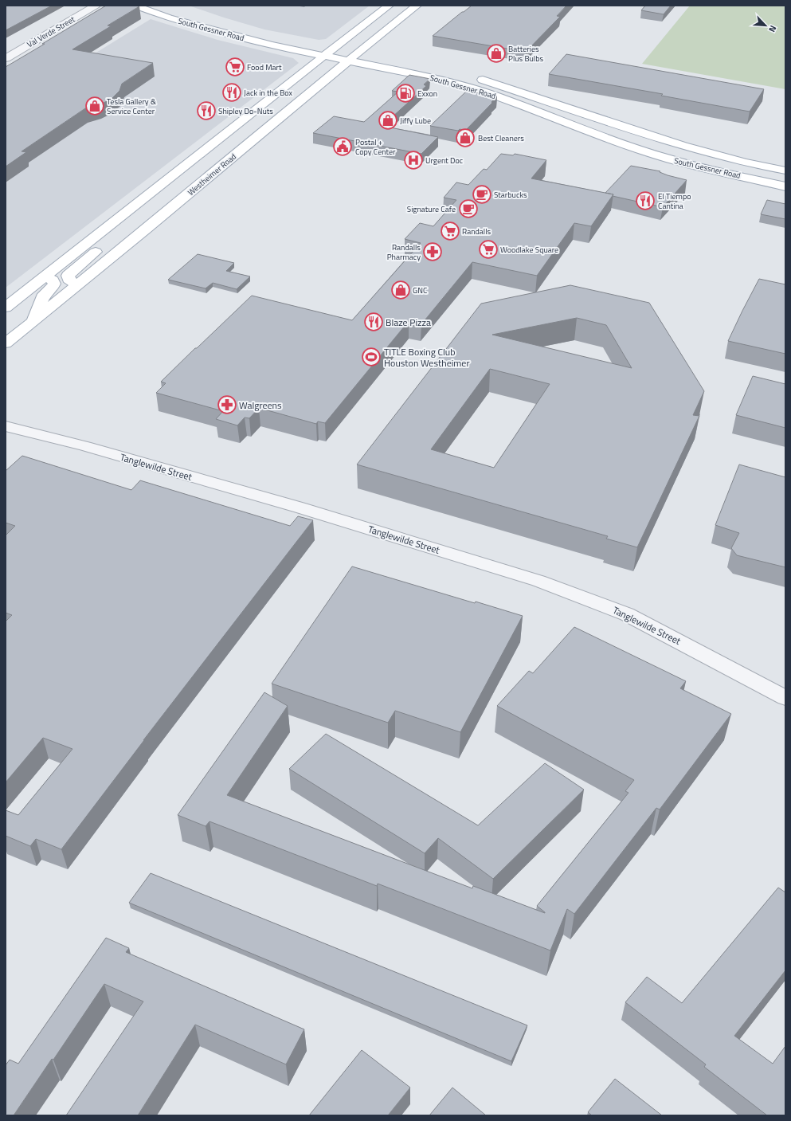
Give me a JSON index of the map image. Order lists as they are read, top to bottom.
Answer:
{
  "streets": {
    "main road": ["South Gessner Road", "Westheimer Road"],
    "street": ["Val Verde Street", "Tanglewilde Street"]
  },
  "crossings": [
    ["South Gessner Road", "Westheimer Road"]
  ],
  "places": {
    "shop": [
      "Batteries Plus Bulbs",
      "Tesla Gallery & Service Center",
      "Jiffy Lube",
      "Best Cleaners",
      "GNC"
    ],
    "supermarket": ["Food Mart", "Randalls", "Woodlake Square"],
    "restaurant": [
      "Jack in the Box",
      "Shipley Do-Nuts",
      "El Tiempo Cantina",
      "Blaze Pizza"
    ],
    "fuel station": ["Exxon"],
    "public building": ["Postal + Copy Center"],
    "hospital": ["Urgent Doc"],
    "cafe": ["Starbucks", "Signature Cafe"],
    "pharmacy": ["Randalls Pharmacy", "Walgreens"],
    "sports": ["TITLE Boxing Club Houston Westheimer"]
  },
  "north": "bottom right"
}
